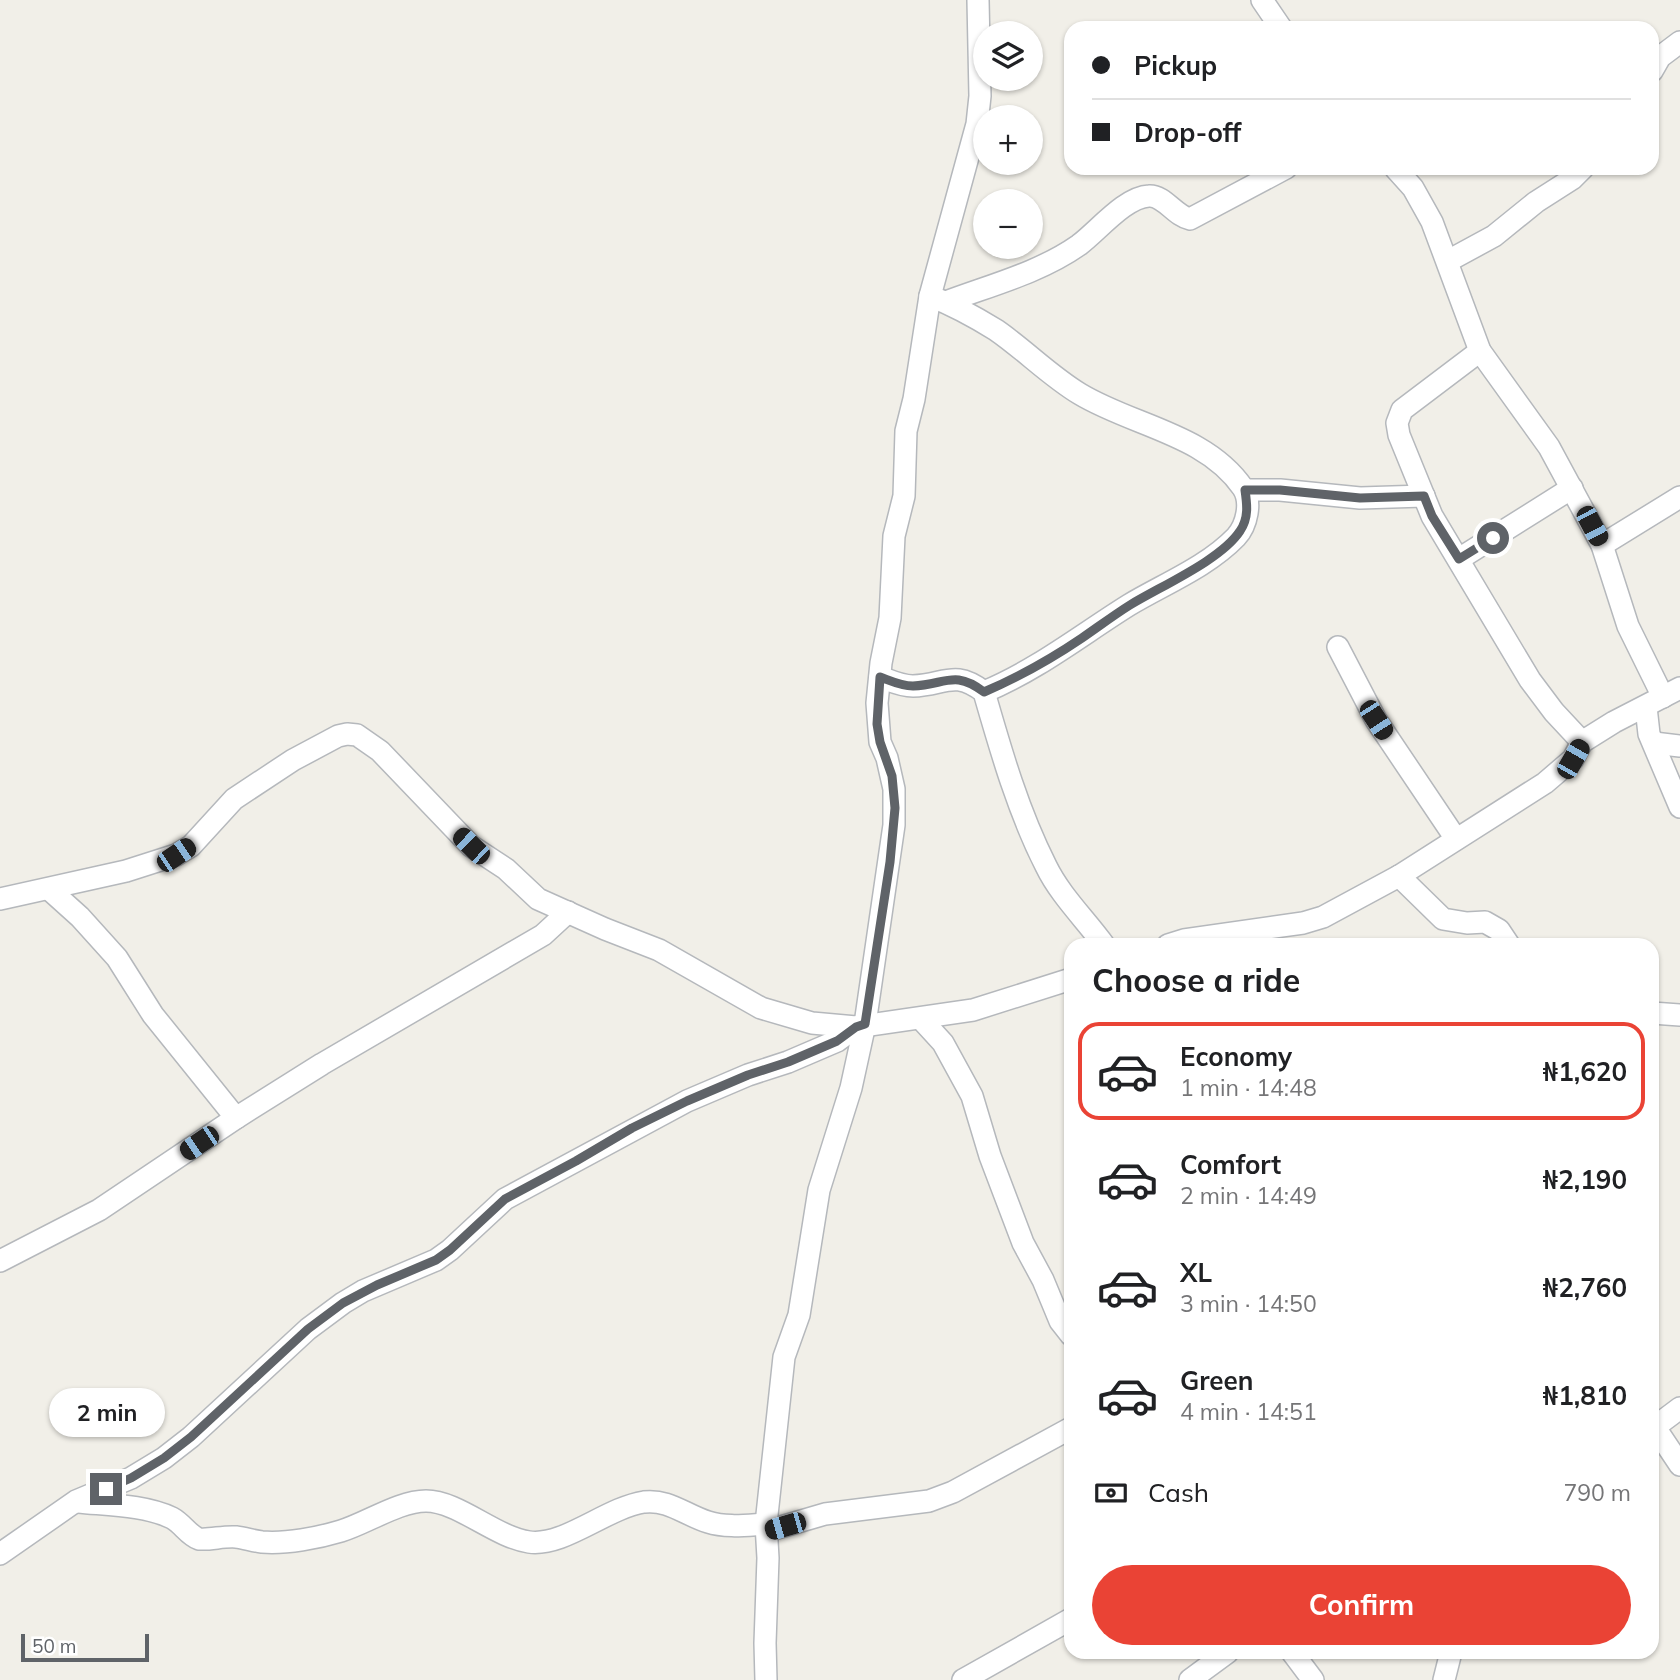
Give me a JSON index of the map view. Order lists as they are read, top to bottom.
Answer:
{
  "scale_bar": "50 m",
  "page": {
    "map_buttons": ["+", "−"],
    "banner": ["Pickup", "Drop-off"],
    "heading": "Choose a ride",
    "list": [
      {
        "name": "Economy",
        "note": "1 min · 14:48",
        "value": "₦1,620"
      },
      {
        "name": "Comfort",
        "note": "2 min · 14:49",
        "value": "₦2,190"
      },
      {
        "name": "XL",
        "note": "3 min · 14:50",
        "value": "₦2,760"
      },
      {
        "name": "Green",
        "note": "4 min · 14:51",
        "value": "₦1,810"
      }
    ],
    "bubble": "2 min",
    "pay": ["Cash", "790 m"],
    "buttons": "Confirm",
    "scale": "50 m"
  }
}
